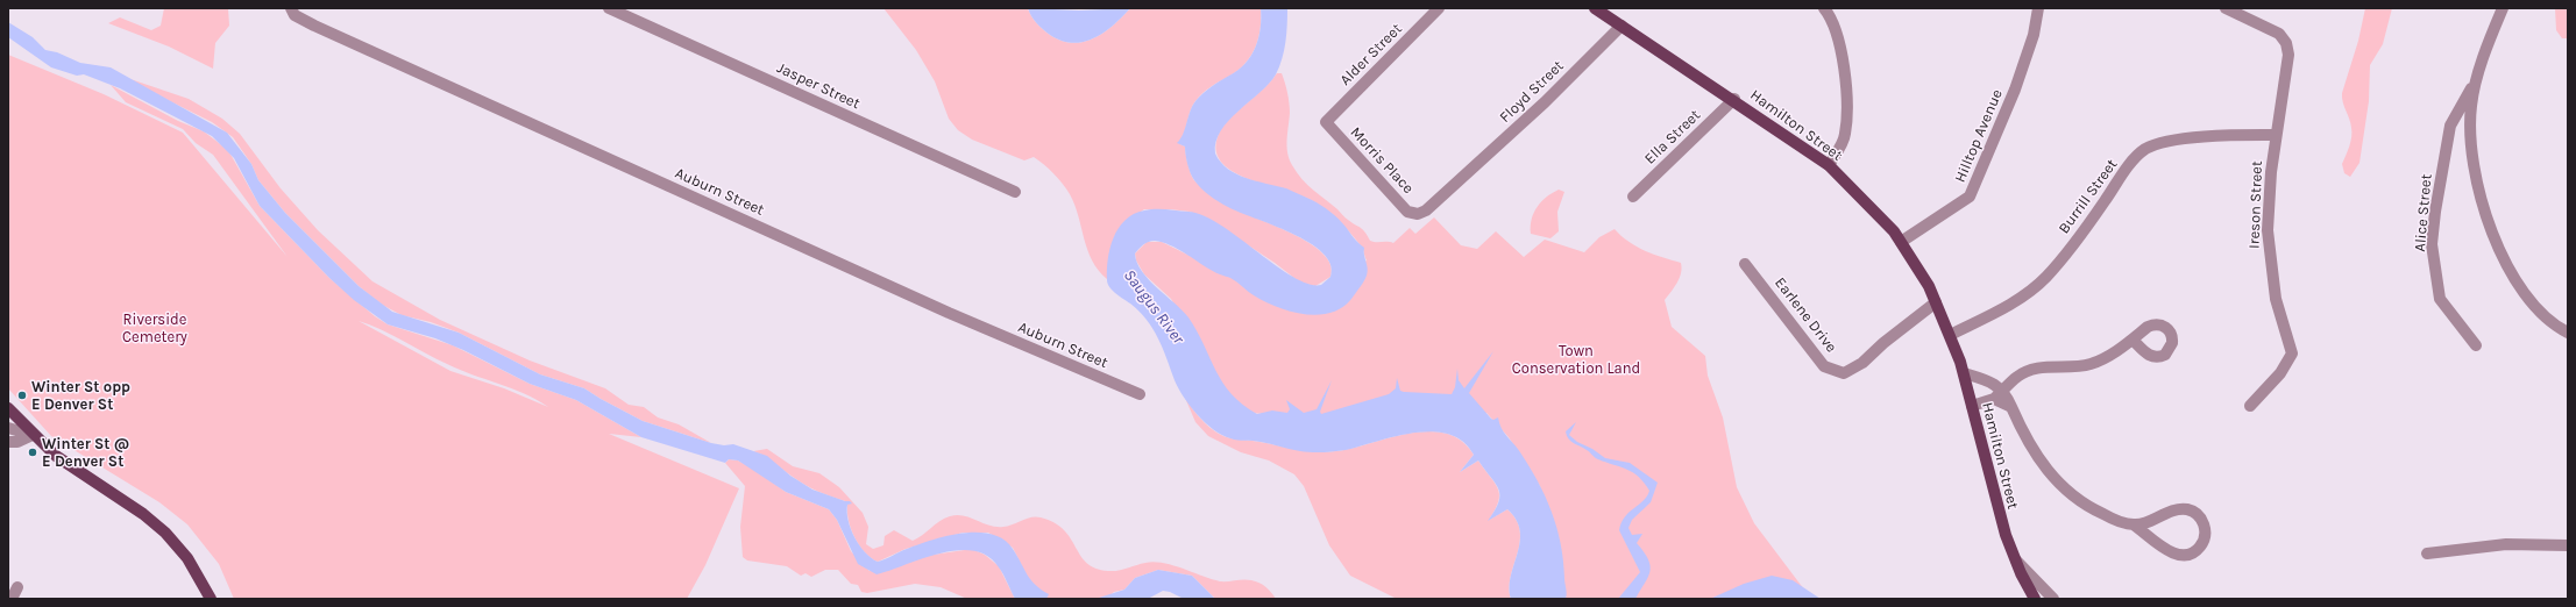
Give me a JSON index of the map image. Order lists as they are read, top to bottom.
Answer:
{
  "streets": {
    "main road": ["Hamilton Street"],
    "street": [
      "Alder Street",
      "Jasper Street",
      "Floyd Street",
      "Hilltop Avenue",
      "Ella Street",
      "Morris Place",
      "Auburn Street",
      "Burrill Street",
      "Ireson Street",
      "Alice Street",
      "Earlene Drive"
    ]
  },
  "crossings": [
    ["Alder Street", "Morris Place"],
    ["Floyd Street", "Hamilton Street"],
    ["Floyd Street", "Morris Place"],
    ["Hamilton Street", "Hilltop Avenue"],
    ["Hamilton Street", "Ella Street"],
    ["Hamilton Street", "Burrill Street"],
    ["Hamilton Street", "Earlene Drive"],
    ["Burrill Street", "Ireson Street"]
  ],
  "water": ["Saugus River"],
  "parks": ["Riverside Cemetery", "Town Conservation Land"],
  "places": ["Winter St opp E Denver St", "Winter St @ E Denver St"]
}
